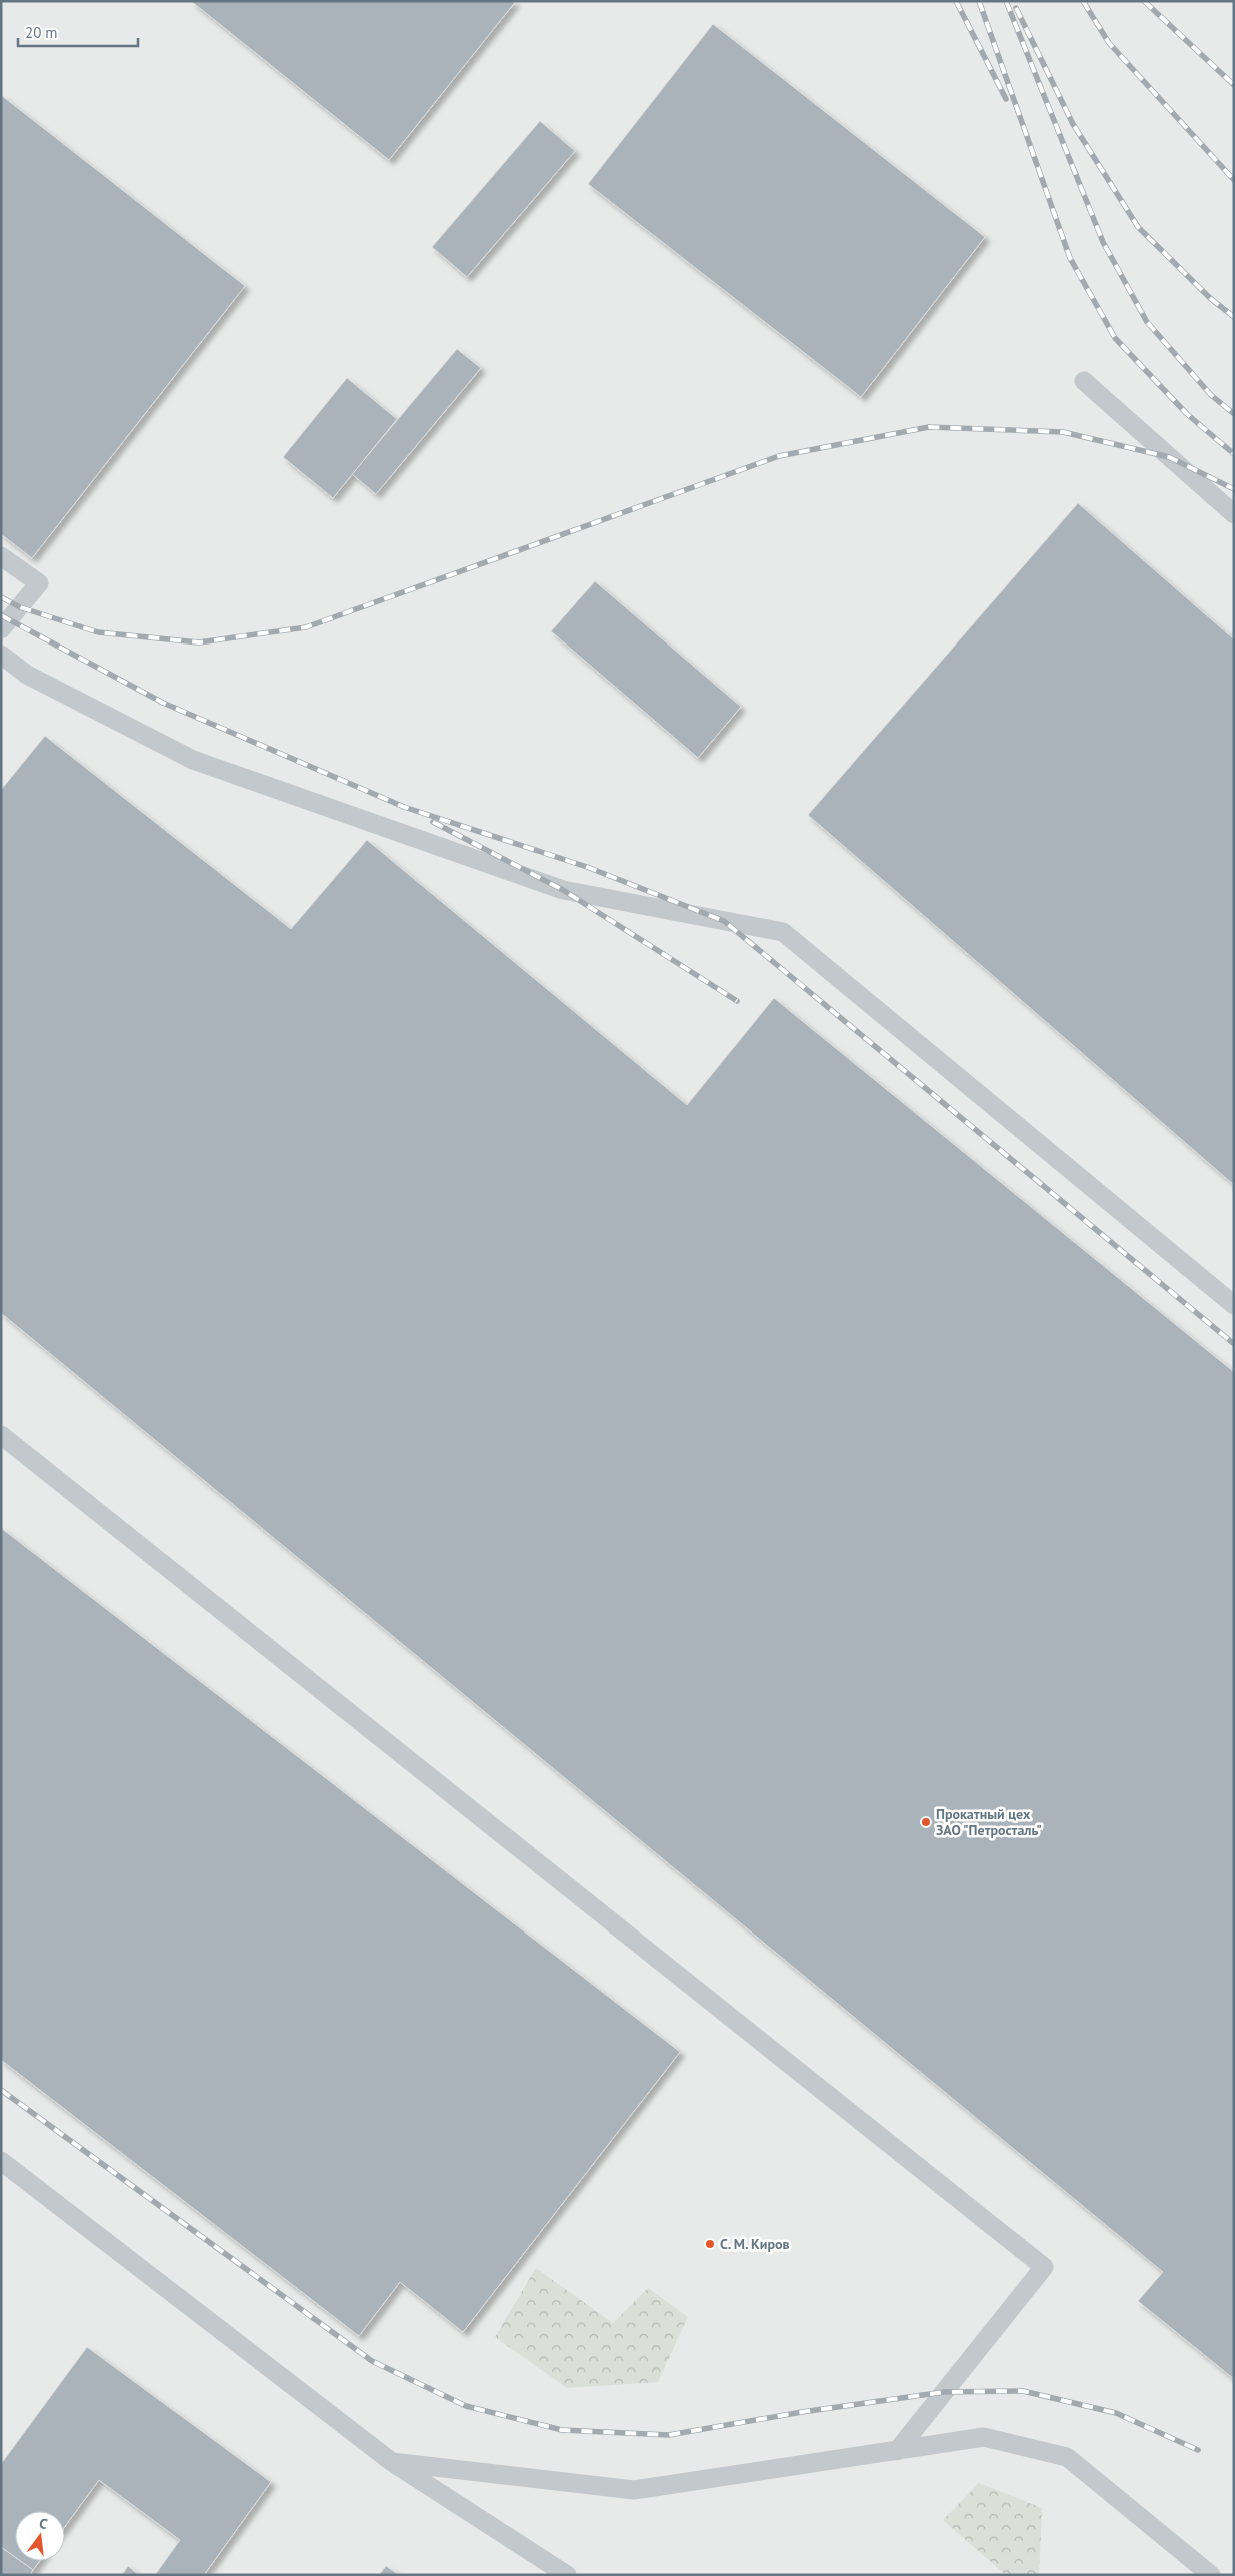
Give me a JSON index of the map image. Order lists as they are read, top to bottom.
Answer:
{
  "places": ["Прокатный цех ЗАО \"Петросталь\"", "С. М. Киров"],
  "scale_bar": "20 m",
  "north": "top"
}
